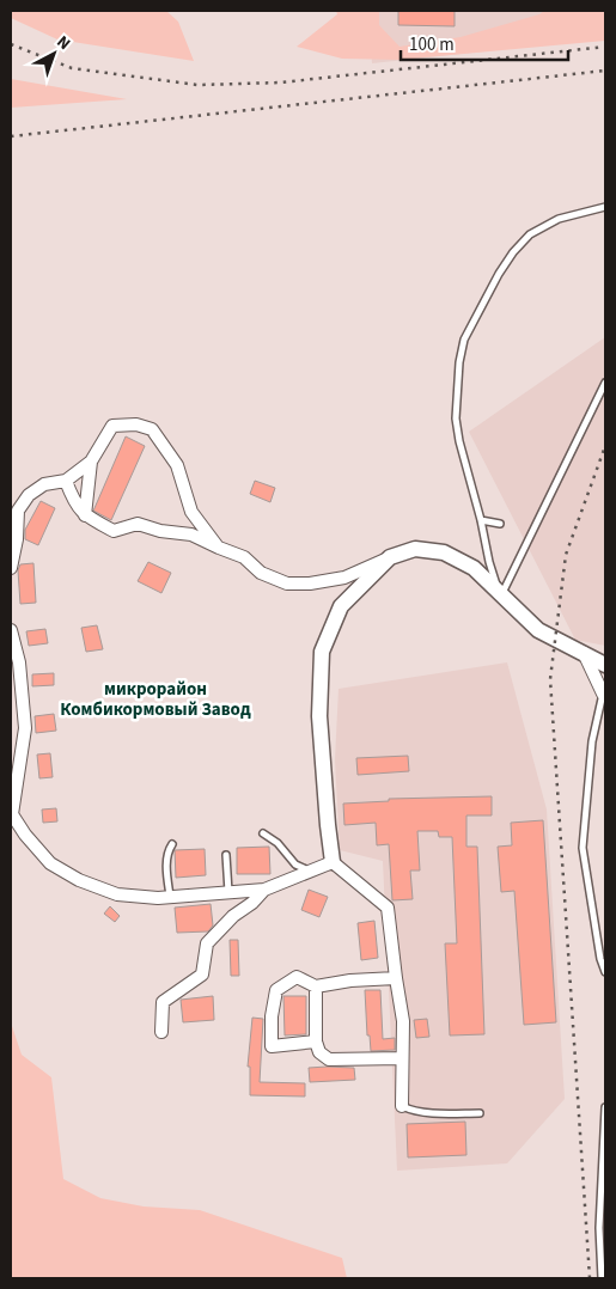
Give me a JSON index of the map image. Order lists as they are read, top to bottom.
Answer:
{
  "districts": ["микрорайон Комбикормовый Завод"],
  "scale_bar": "100 m",
  "north": "top right"
}
